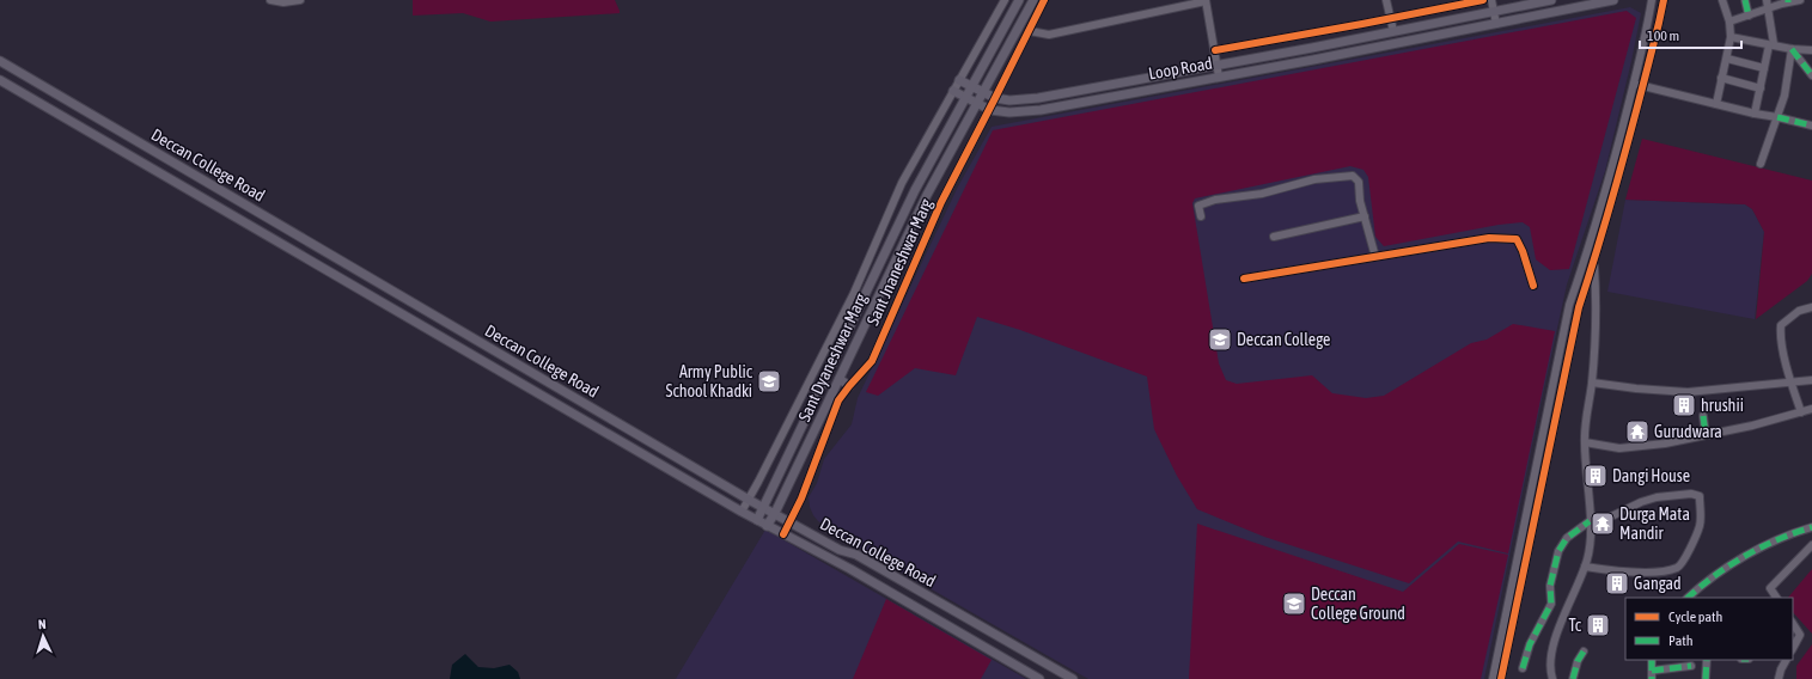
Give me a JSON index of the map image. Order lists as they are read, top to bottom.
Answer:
{
  "streets": {
    "main road": ["Loop Road", "Deccan College Road", "Sant Dyaneshwar Marg"],
    "street": ["Sant Jnaneshwar Marg"]
  },
  "crossings": [
    ["Loop Road", "Sant Jnaneshwar Marg"],
    ["Loop Road", "Sant Dyaneshwar Marg"],
    ["Deccan College Road", "Sant Jnaneshwar Marg"],
    ["Deccan College Road", "Sant Dyaneshwar Marg"]
  ],
  "places": {
    "school or university": ["Deccan College", "Army Public School Khadki", "Deccan College Ground"],
    "building": [
      "hrushii",
      "Dangi House",
      "Gangad",
      "Tc"
    ],
    "temple": ["Gurudwara", "Durga Mata Mandir"]
  },
  "legend": ["Cycle path", "Path"],
  "scale_bar": "100 m",
  "north": "top"
}
